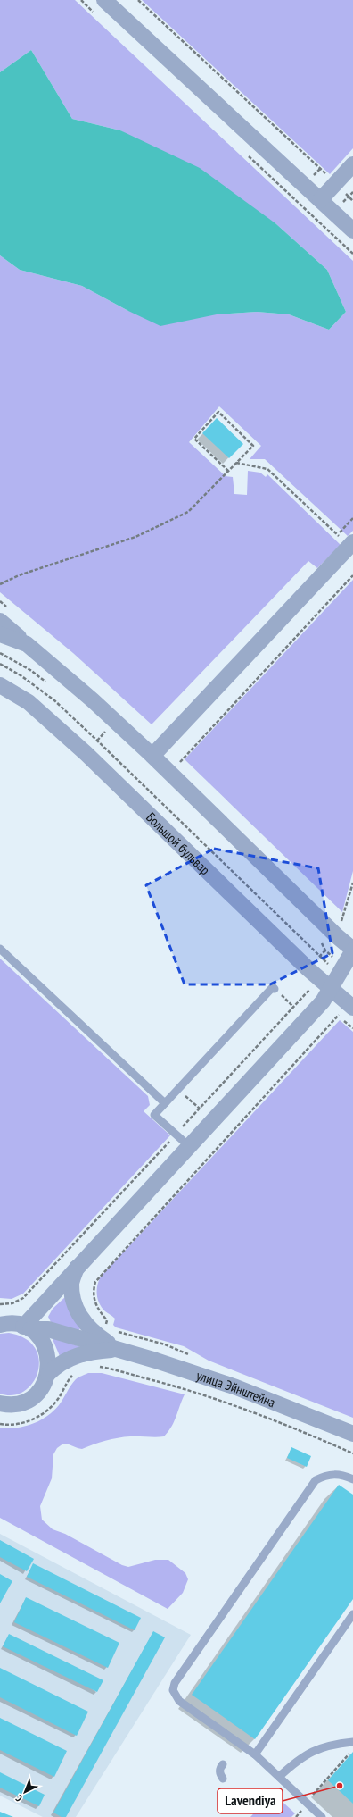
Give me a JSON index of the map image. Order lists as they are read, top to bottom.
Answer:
{
  "streets": {
    "street": ["Большой бульвар", "улица Эйнштейна"]
  },
  "places": ["Lavendiya"],
  "north": "bottom left"
}
